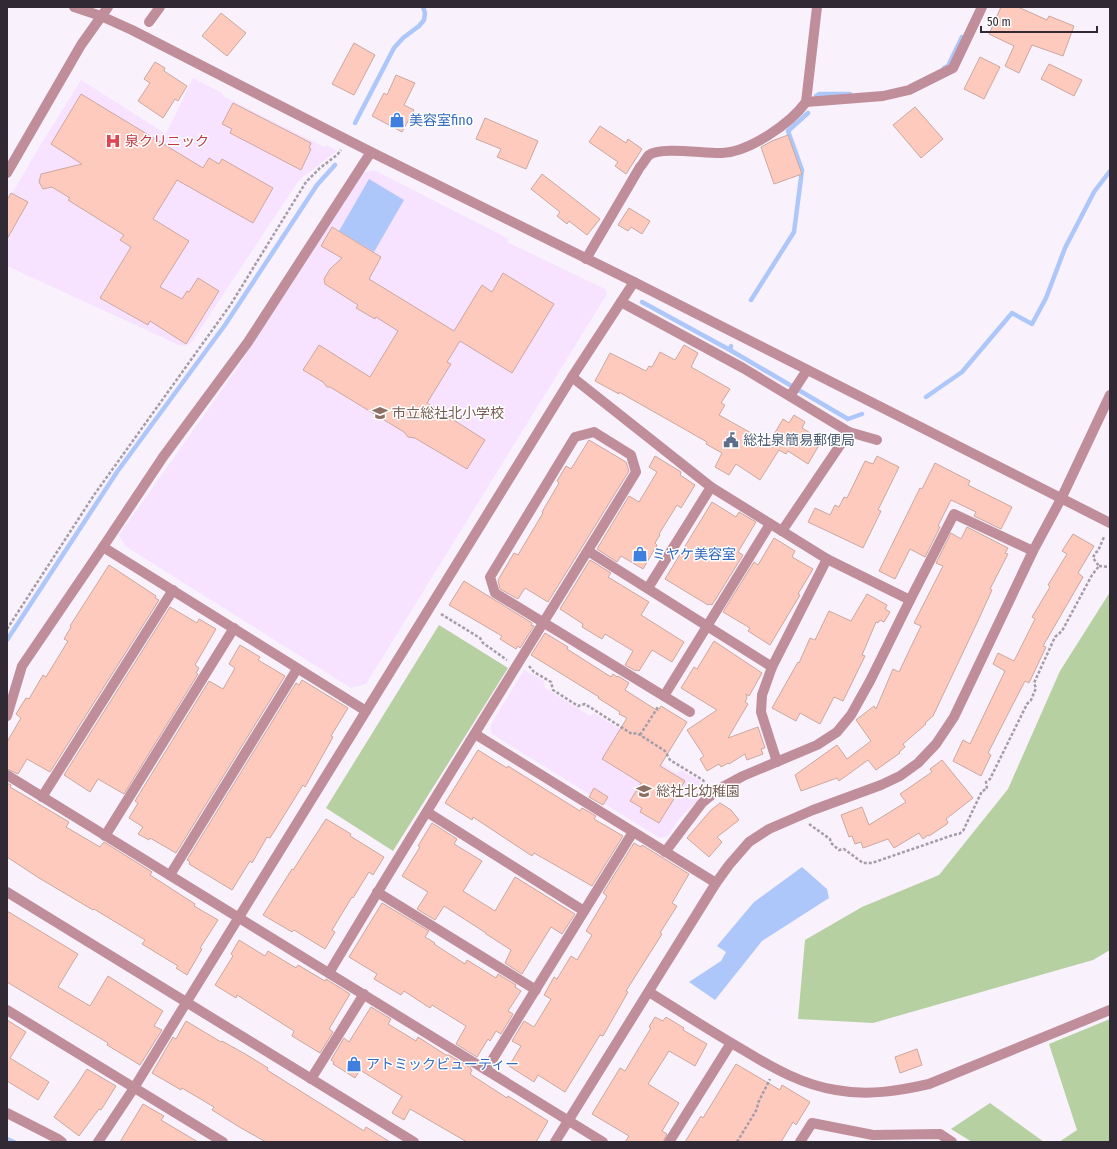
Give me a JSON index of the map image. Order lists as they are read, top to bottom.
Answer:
{
  "places": {
    "shop": ["美容室fino", "ミヤケ美容室", "アトミックビューティー"],
    "hospital": ["泉クリニック"],
    "school or university": ["市立総社北小学校", "総社北幼稚園"],
    "public building": ["総社泉簡易郵便局"]
  },
  "scale_bar": "50 m"
}
